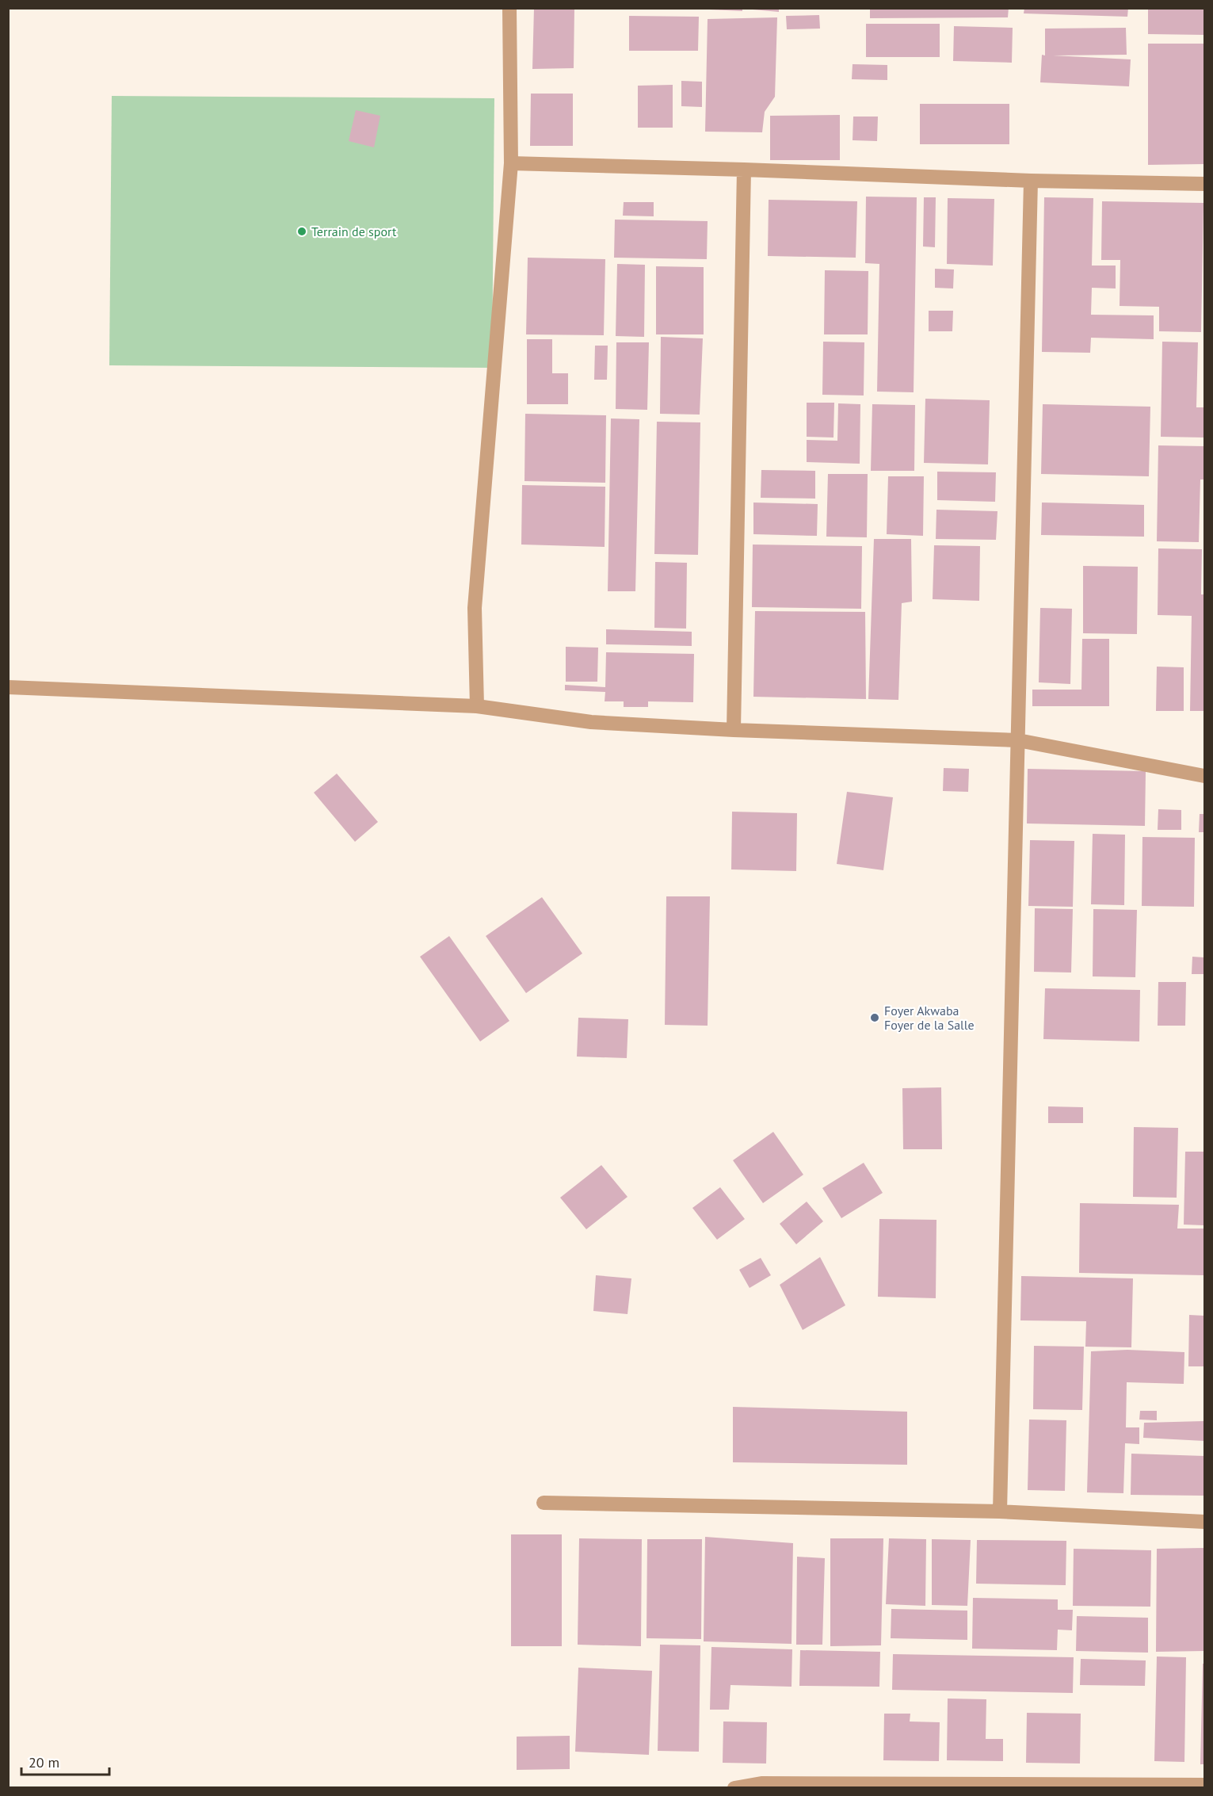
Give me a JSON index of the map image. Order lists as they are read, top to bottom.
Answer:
{
  "places": ["Terrain de sport", "Foyer Akwaba Foyer de la Salle"],
  "scale_bar": "20 m"
}
